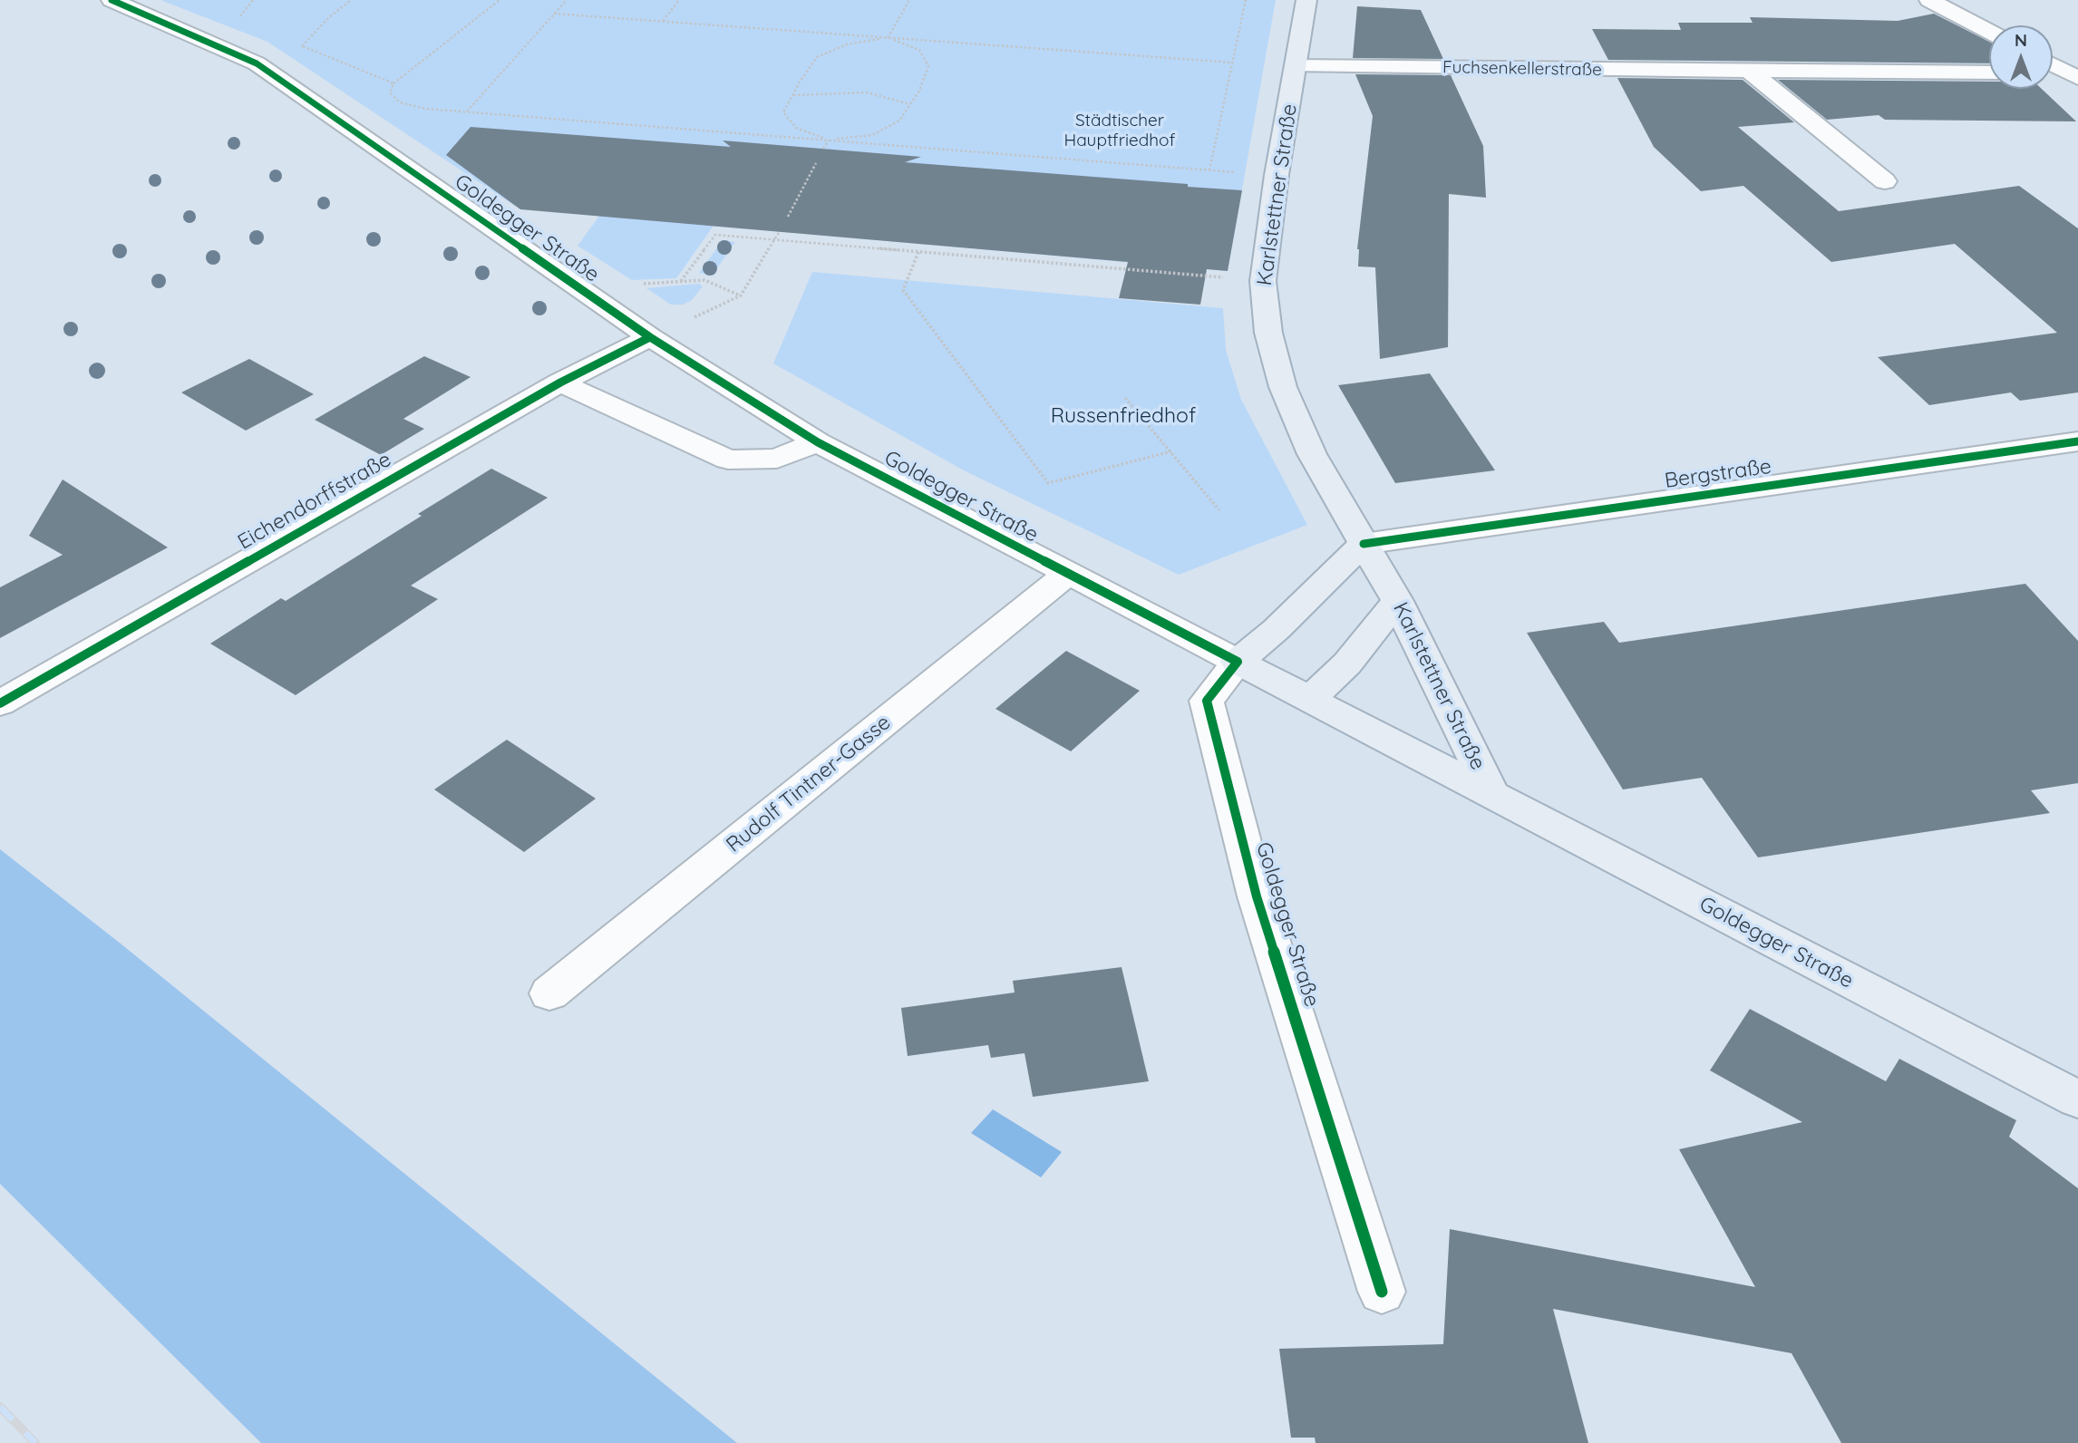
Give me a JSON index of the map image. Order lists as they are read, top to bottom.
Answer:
{
  "streets": {
    "main road": ["Karlstettner Straße", "Goldegger Straße"],
    "street": [
      "Fuchsenkellerstraße",
      "Bergstraße",
      "Eichendorffstraße",
      "Rudolf Tintner-Gasse"
    ]
  },
  "crossings": [
    ["Fuchsenkellerstraße", "Karlstettner Straße"],
    ["Karlstettner Straße", "Goldegger Straße"],
    ["Karlstettner Straße", "Bergstraße"],
    ["Goldegger Straße", "Eichendorffstraße"],
    ["Goldegger Straße", "Rudolf Tintner-Gasse"]
  ],
  "parks": ["Städtischer Hauptfriedhof", "Russenfriedhof"],
  "north": "top"
}
